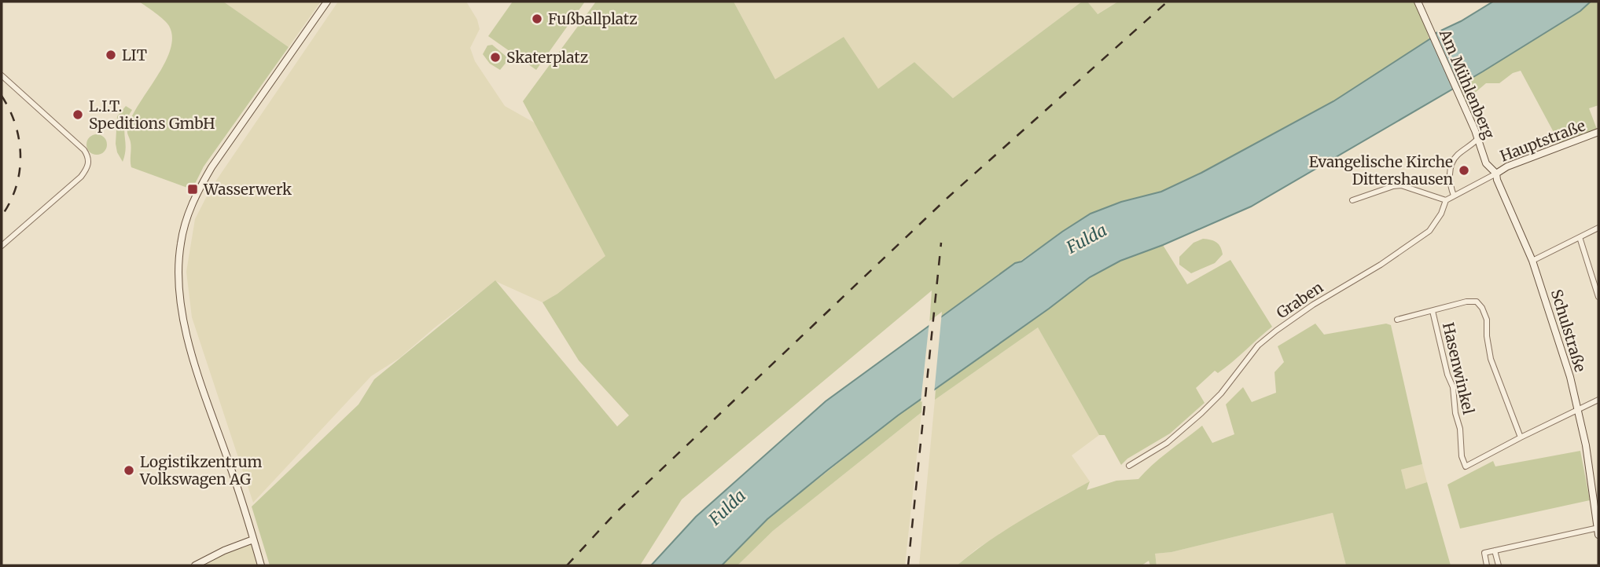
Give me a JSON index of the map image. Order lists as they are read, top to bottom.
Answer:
{
  "streets": {
    "street": [
      "Am Mühlenberg",
      "Hauptstraße",
      "Graben",
      "Schulstraße",
      "Hasenwinkel"
    ]
  },
  "crossings": [
    ["Am Mühlenberg", "Hauptstraße"],
    ["Am Mühlenberg", "Schulstraße"],
    ["Hauptstraße", "Schulstraße"],
    ["Schulstraße", "Hasenwinkel"]
  ],
  "water": ["Fulda"],
  "places": {
    "other": [
      "Fußballplatz",
      "LIT",
      "Skaterplatz",
      "L.I.T. Speditions GmbH",
      "Evangelische Kirche Dittershausen",
      "Logistikzentrum Volkswagen AG"
    ],
    "transit": ["Wasserwerk"]
  }
}
